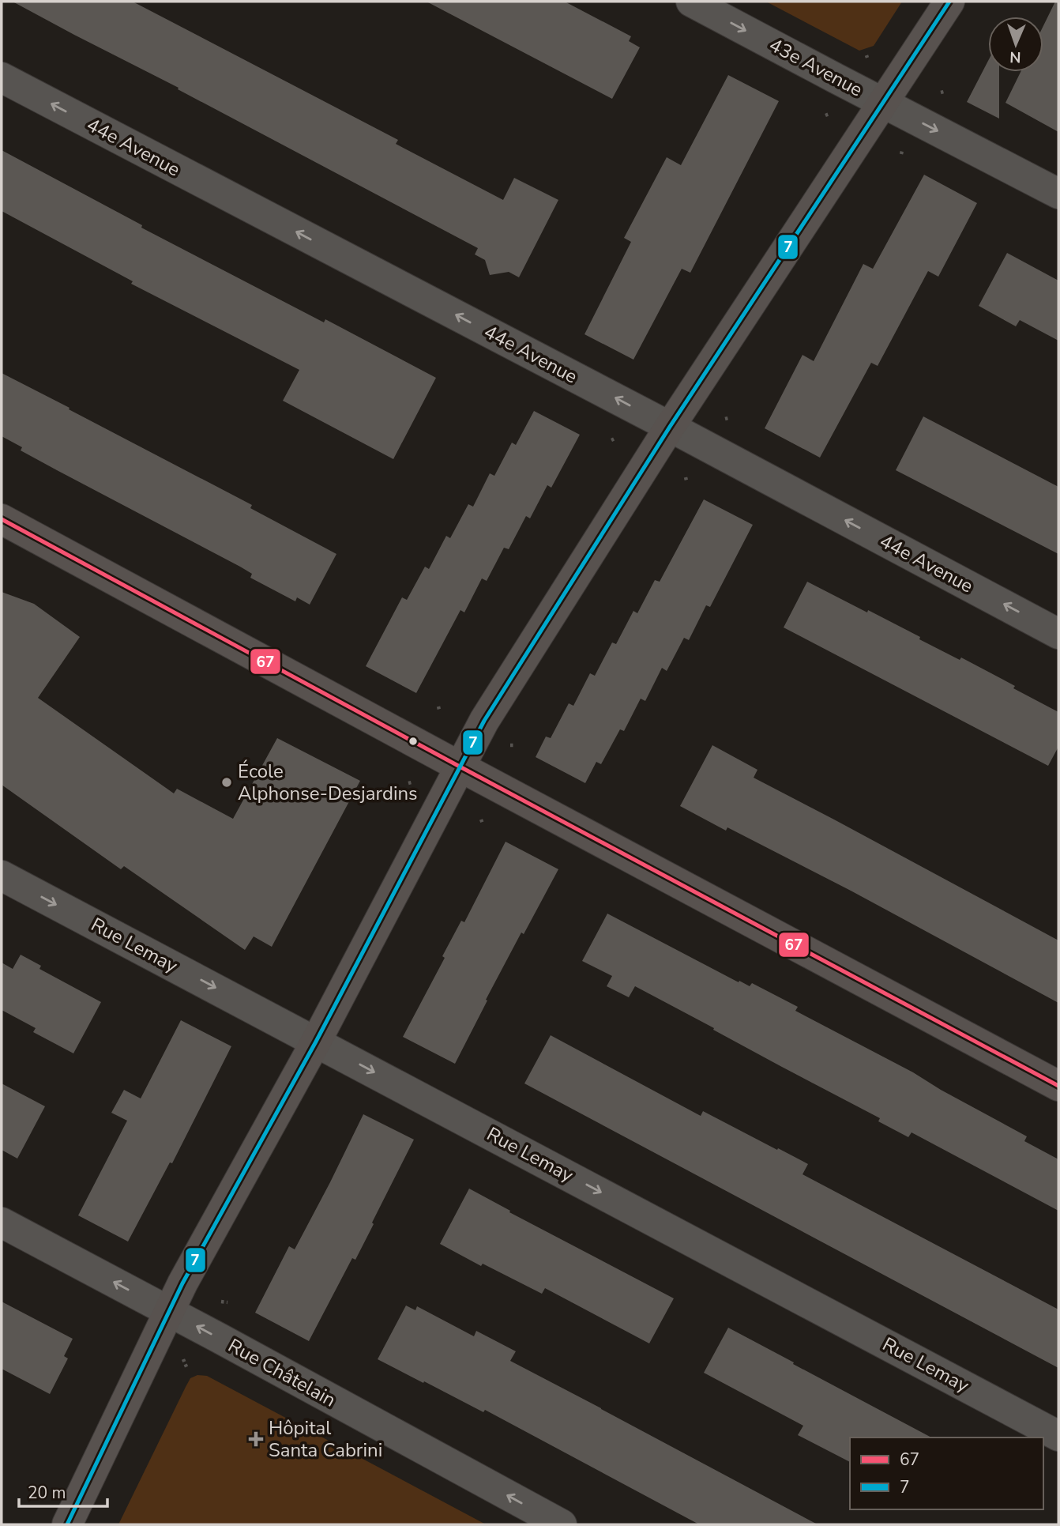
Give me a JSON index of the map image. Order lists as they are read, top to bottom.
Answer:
{
  "streets": {
    "street": [
      "43e Avenue",
      "44e Avenue",
      "Rue Lemay",
      "Rue Châtelain"
    ]
  },
  "one_way": [
    "43e Avenue",
    "44e Avenue",
    "Rue Lemay",
    "Rue Châtelain"
  ],
  "places": {
    "other": ["École Alphonse-Desjardins"],
    "health": ["Hôpital Santa Cabrini"]
  },
  "lines": ["transit line 7", "transit line 67"],
  "legend": ["67", "7"],
  "scale_bar": "20 m",
  "north": "bottom"
}
